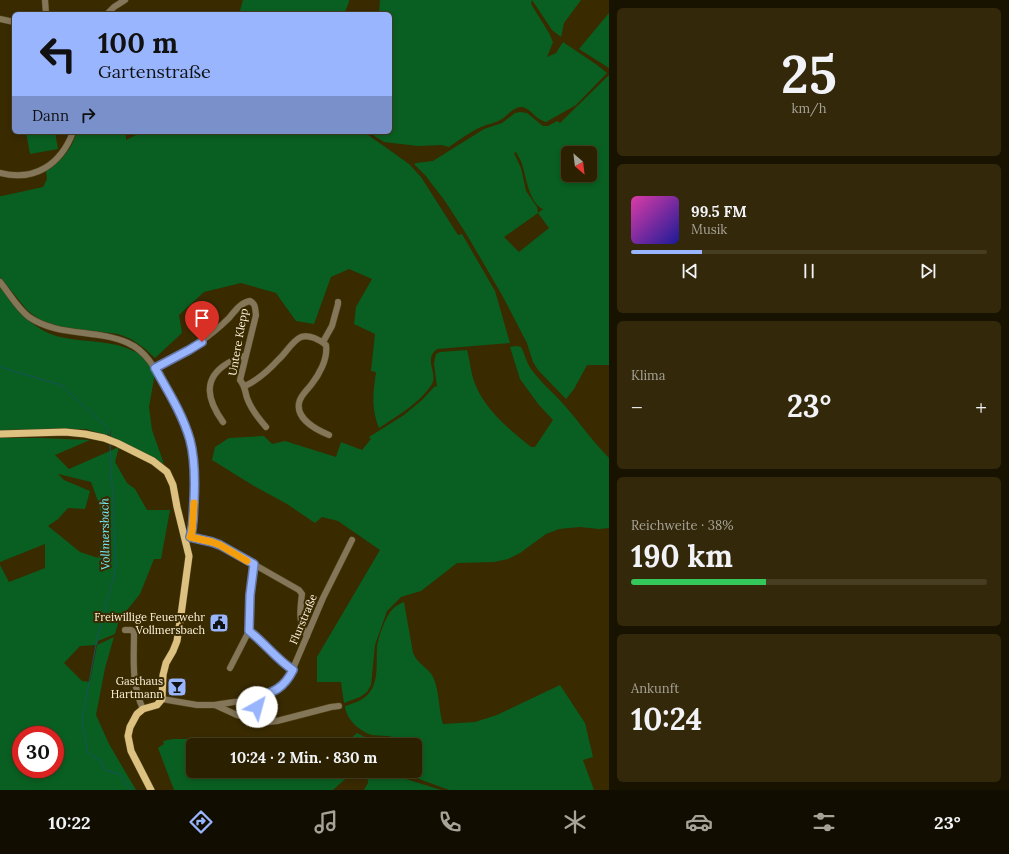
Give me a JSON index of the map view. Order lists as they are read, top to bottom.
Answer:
{
  "streets": {
    "street": ["Untere Klepp", "Flurstraße"]
  },
  "water": ["Vollmersbach"],
  "places": {
    "public building": ["Freiwillige Feuerwehr Vollmersbach"],
    "bar": ["Gasthaus Hartmann"]
  },
  "north": "bottom right",
  "page": {
    "tile": [
      ["25", "km/h"],
      "Klima",
      ["Reichweite · 38%", "190 km"],
      ["Ankunft", "10:24"]
    ],
    "turn": ["100 m", "Gartenstraße"],
    "then": "Dann",
    "song": ["99.5 FM", "Musik"],
    "heat": ["−", "23°", "+"],
    "limit": "30",
    "trip": "10:24 · 2 Min. · 830 m",
    "tabs": ["10:22", "23°"]
  }
}
